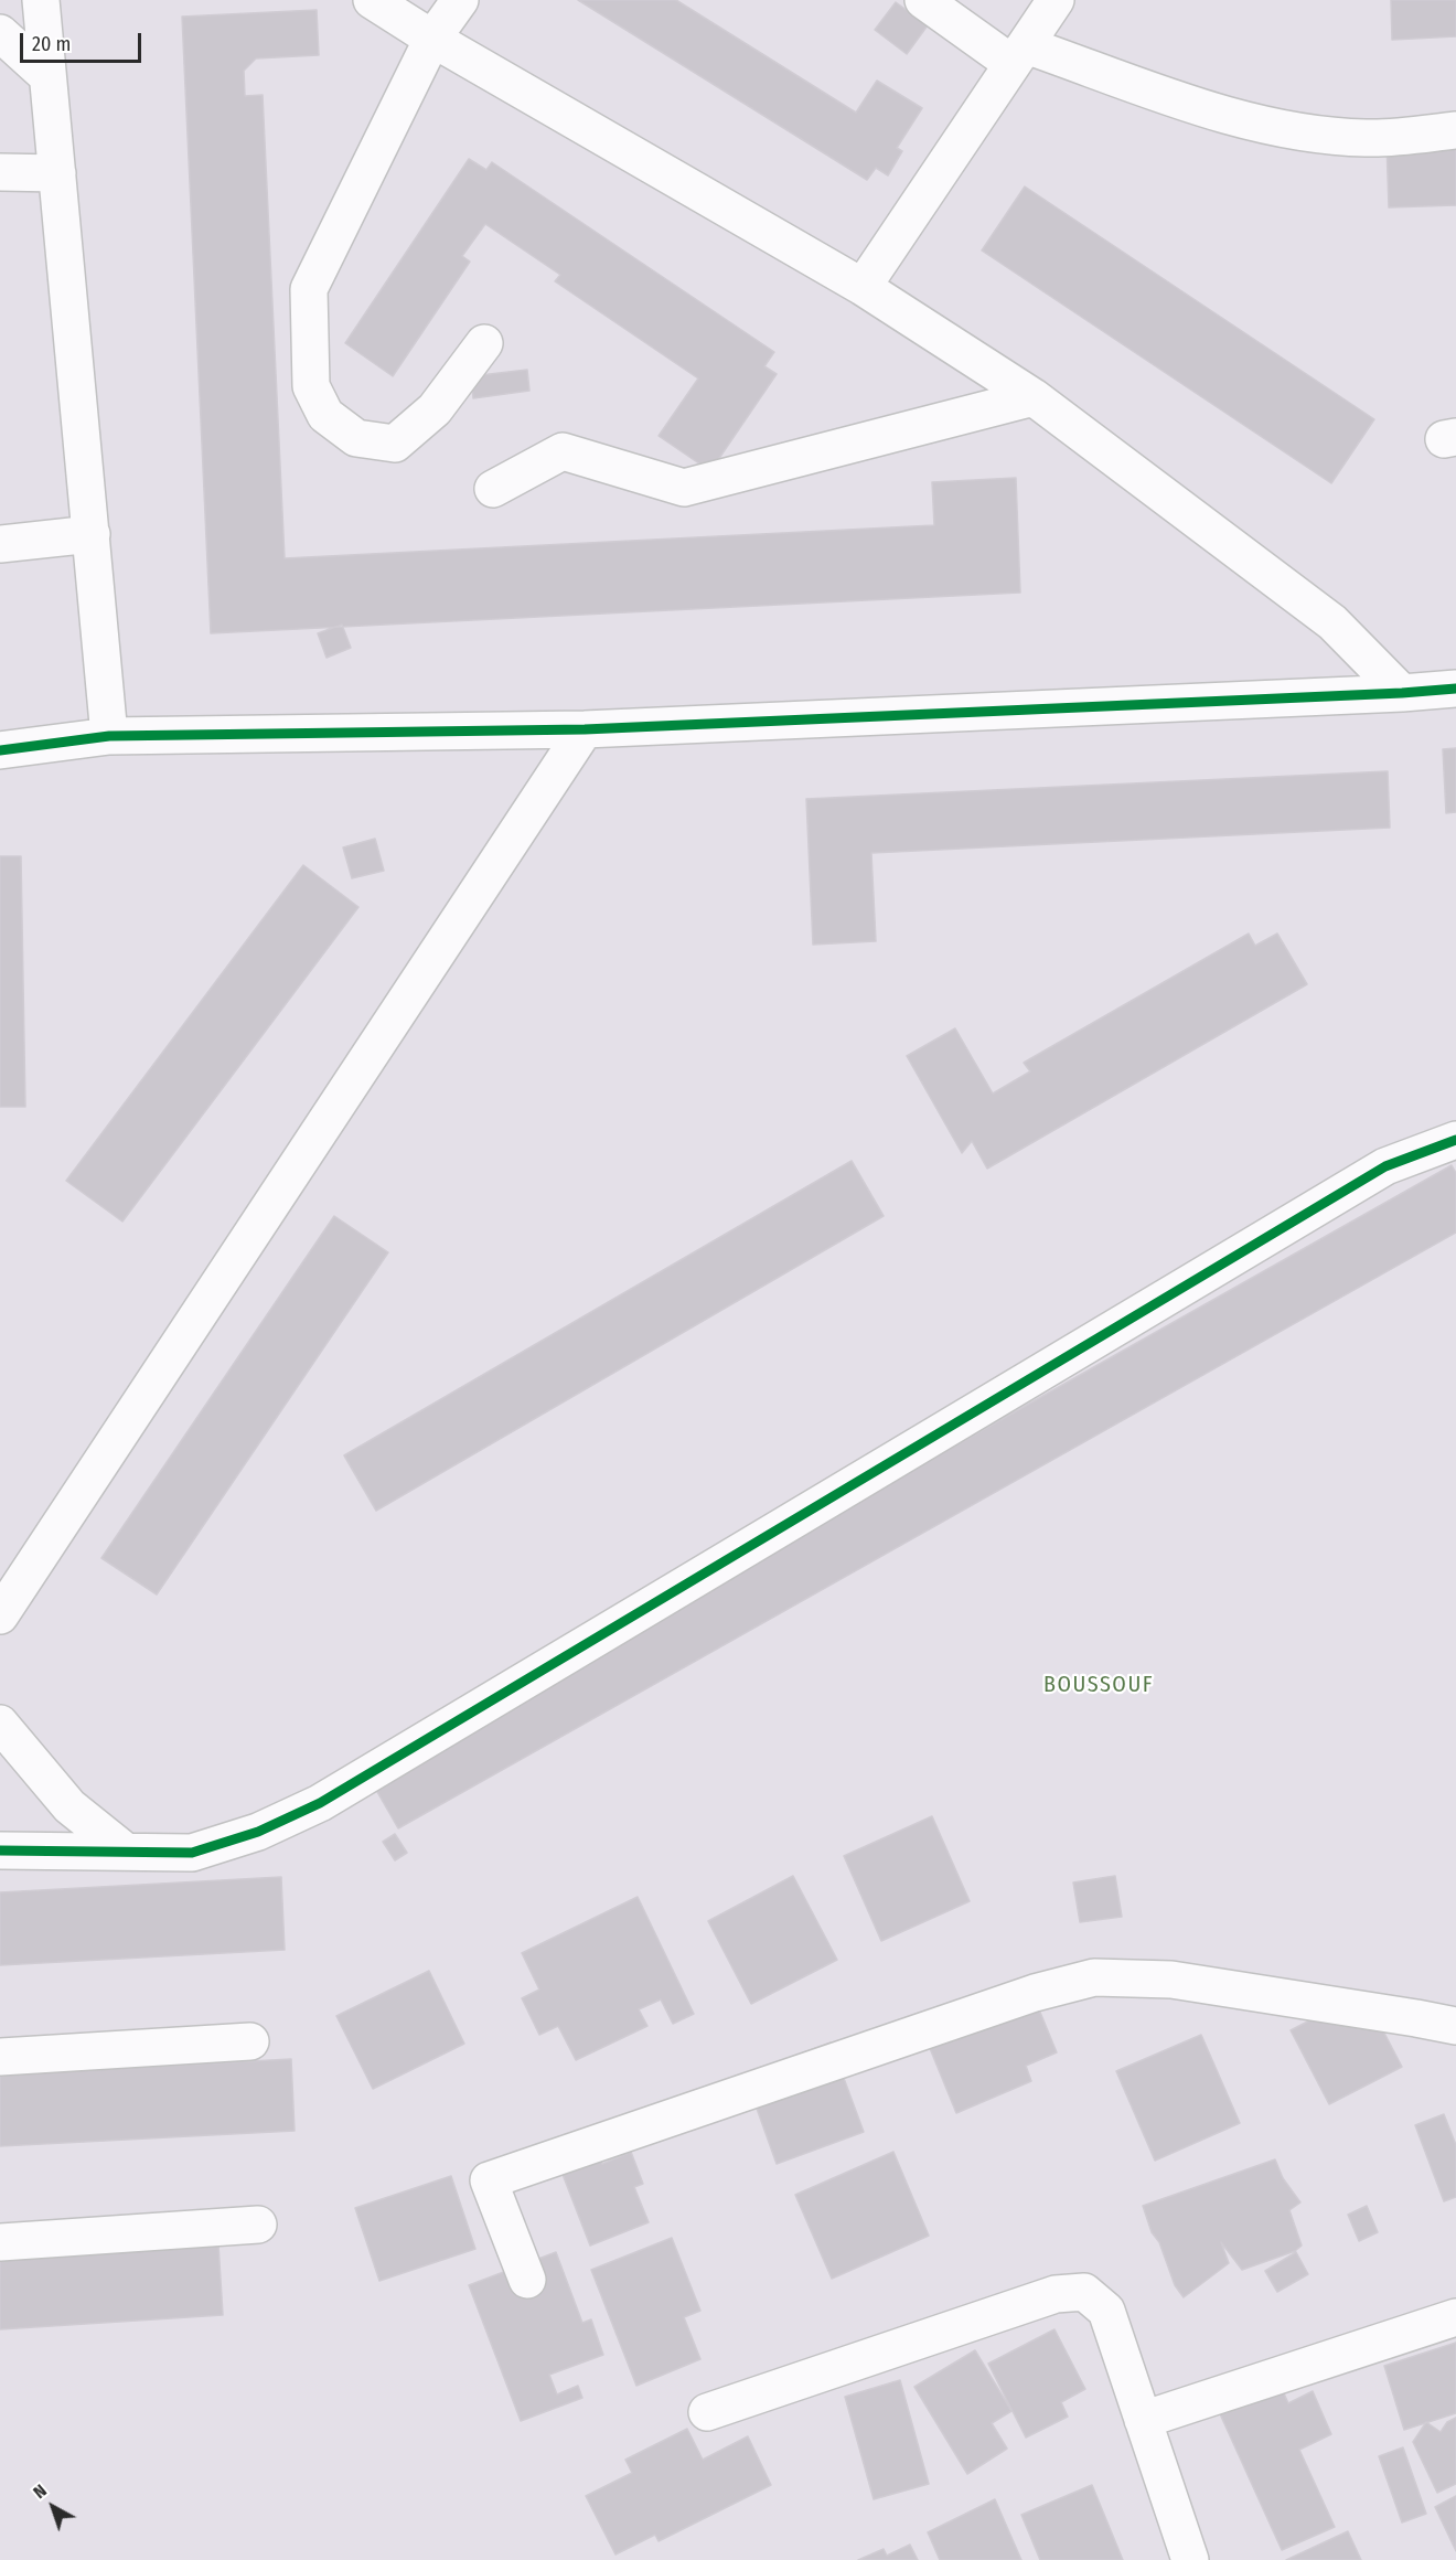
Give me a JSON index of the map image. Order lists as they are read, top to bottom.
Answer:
{
  "districts": ["BOUSSOUF"],
  "scale_bar": "20 m",
  "north": "top left"
}
